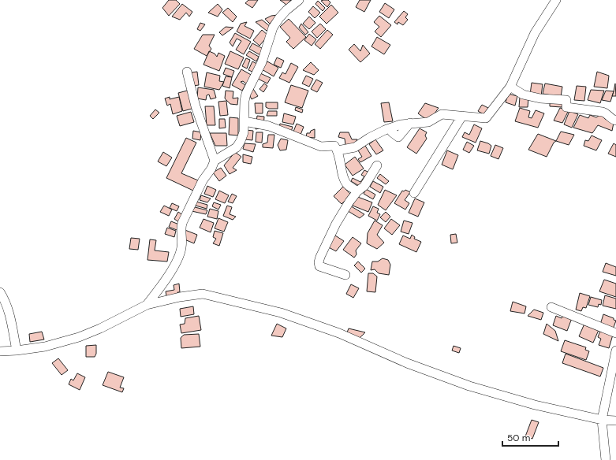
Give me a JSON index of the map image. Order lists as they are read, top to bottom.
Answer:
{
  "scale_bar": "50 m"
}
